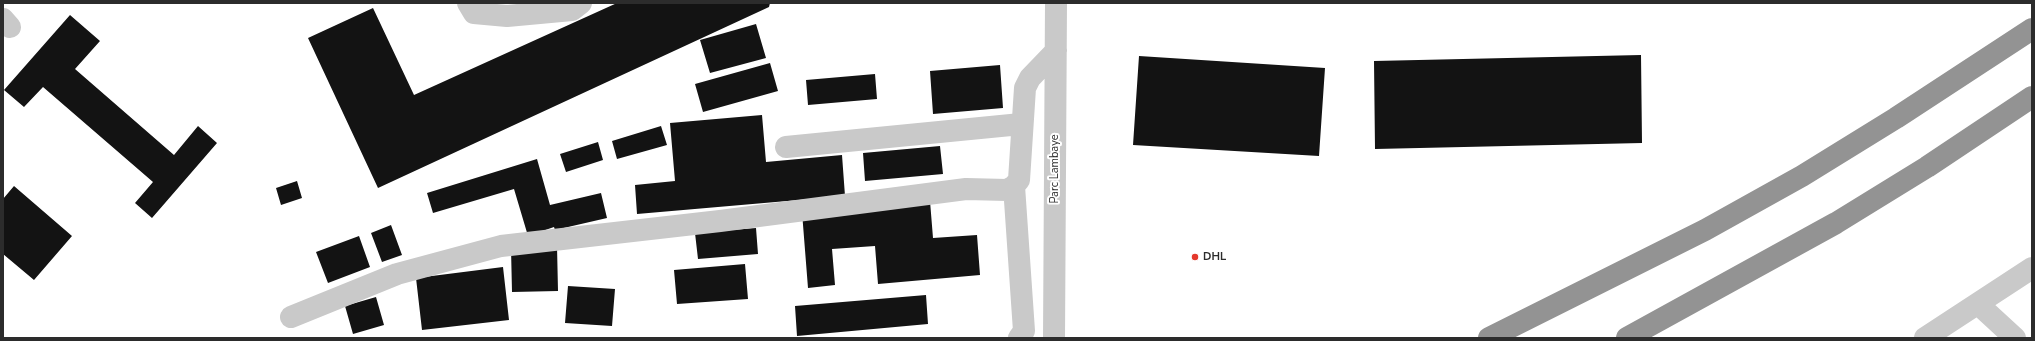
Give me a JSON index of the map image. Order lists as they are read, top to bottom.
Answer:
{
  "streets": {
    "street": ["Parc Lambaye"]
  },
  "places": ["DHL"]
}
